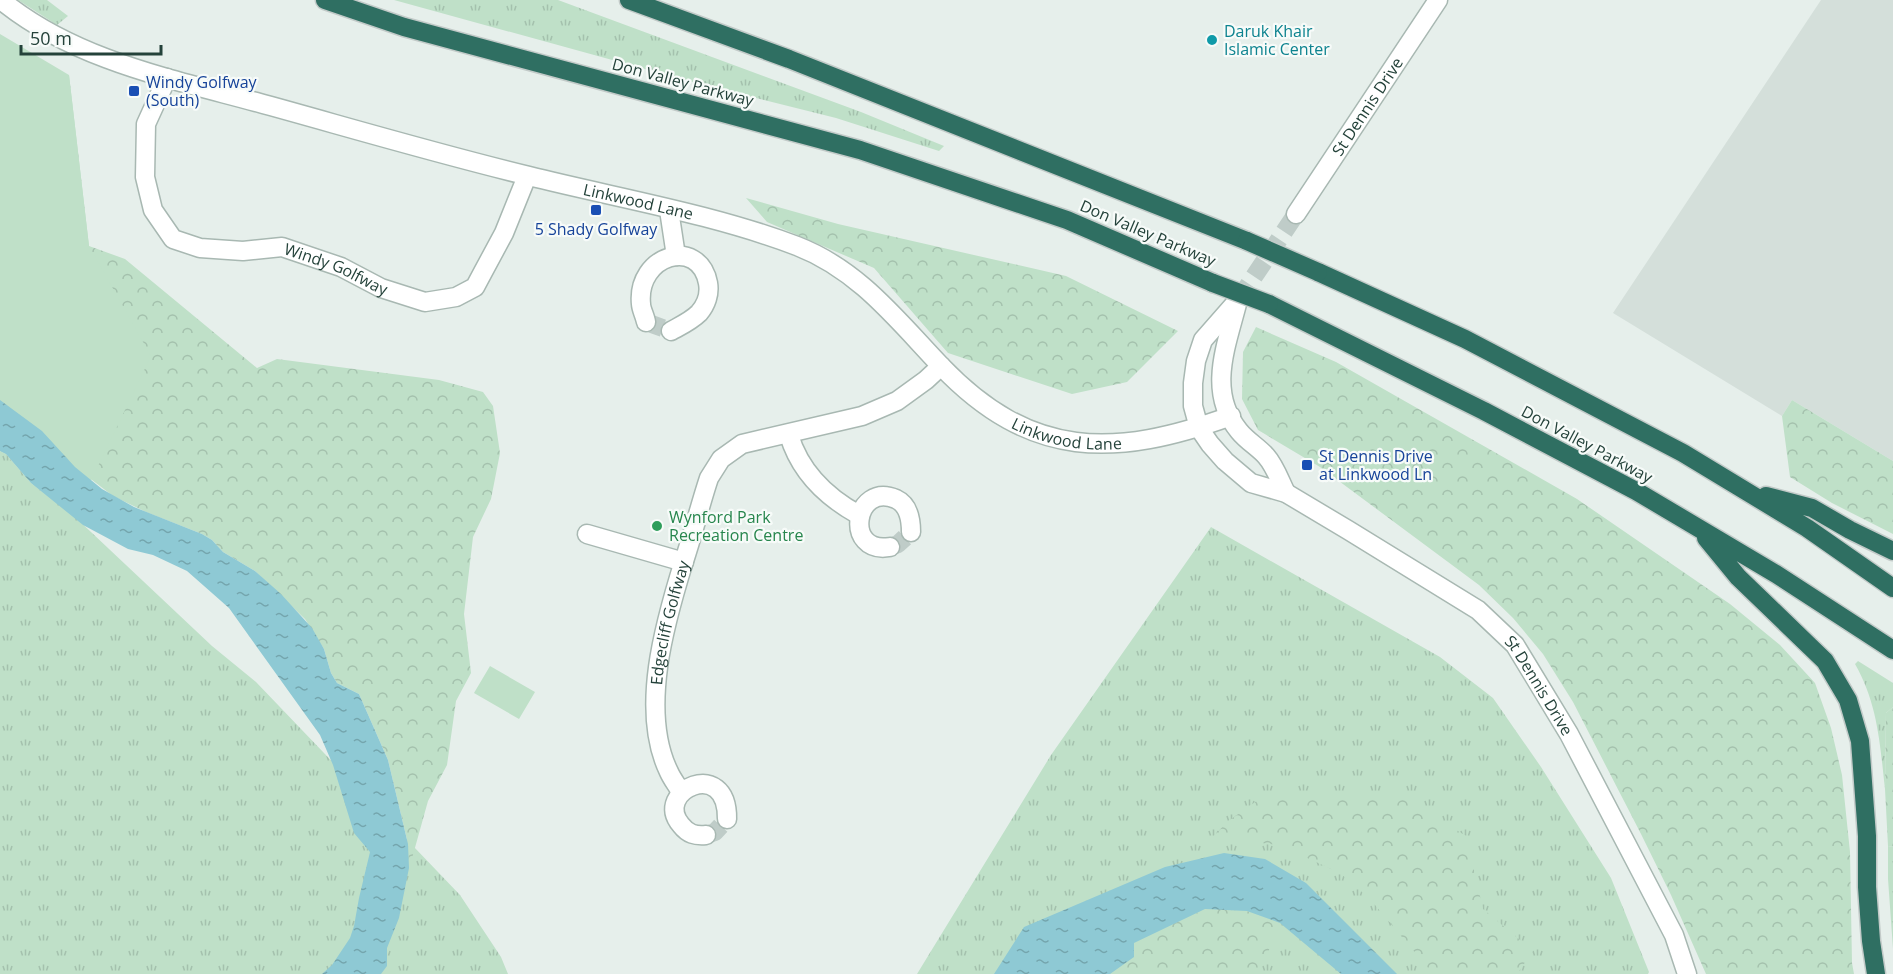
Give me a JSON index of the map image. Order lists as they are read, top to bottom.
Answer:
{
  "streets": {
    "highway": ["Don Valley Parkway"],
    "street": [
      "St Dennis Drive",
      "Linkwood Lane",
      "Windy Golfway",
      "Edgecliff Golfway"
    ]
  },
  "crossings": [
    ["St Dennis Drive", "Linkwood Lane"],
    ["Linkwood Lane", "Windy Golfway"],
    ["Linkwood Lane", "Edgecliff Golfway"]
  ],
  "places": {
    "other": ["Daruk Khair Islamic Center", "Wynford Park Recreation Centre"],
    "transit": ["Windy Golfway (South)", "5 Shady Golfway", "St Dennis Drive at Linkwood Ln"]
  },
  "scale_bar": "50 m"
}
